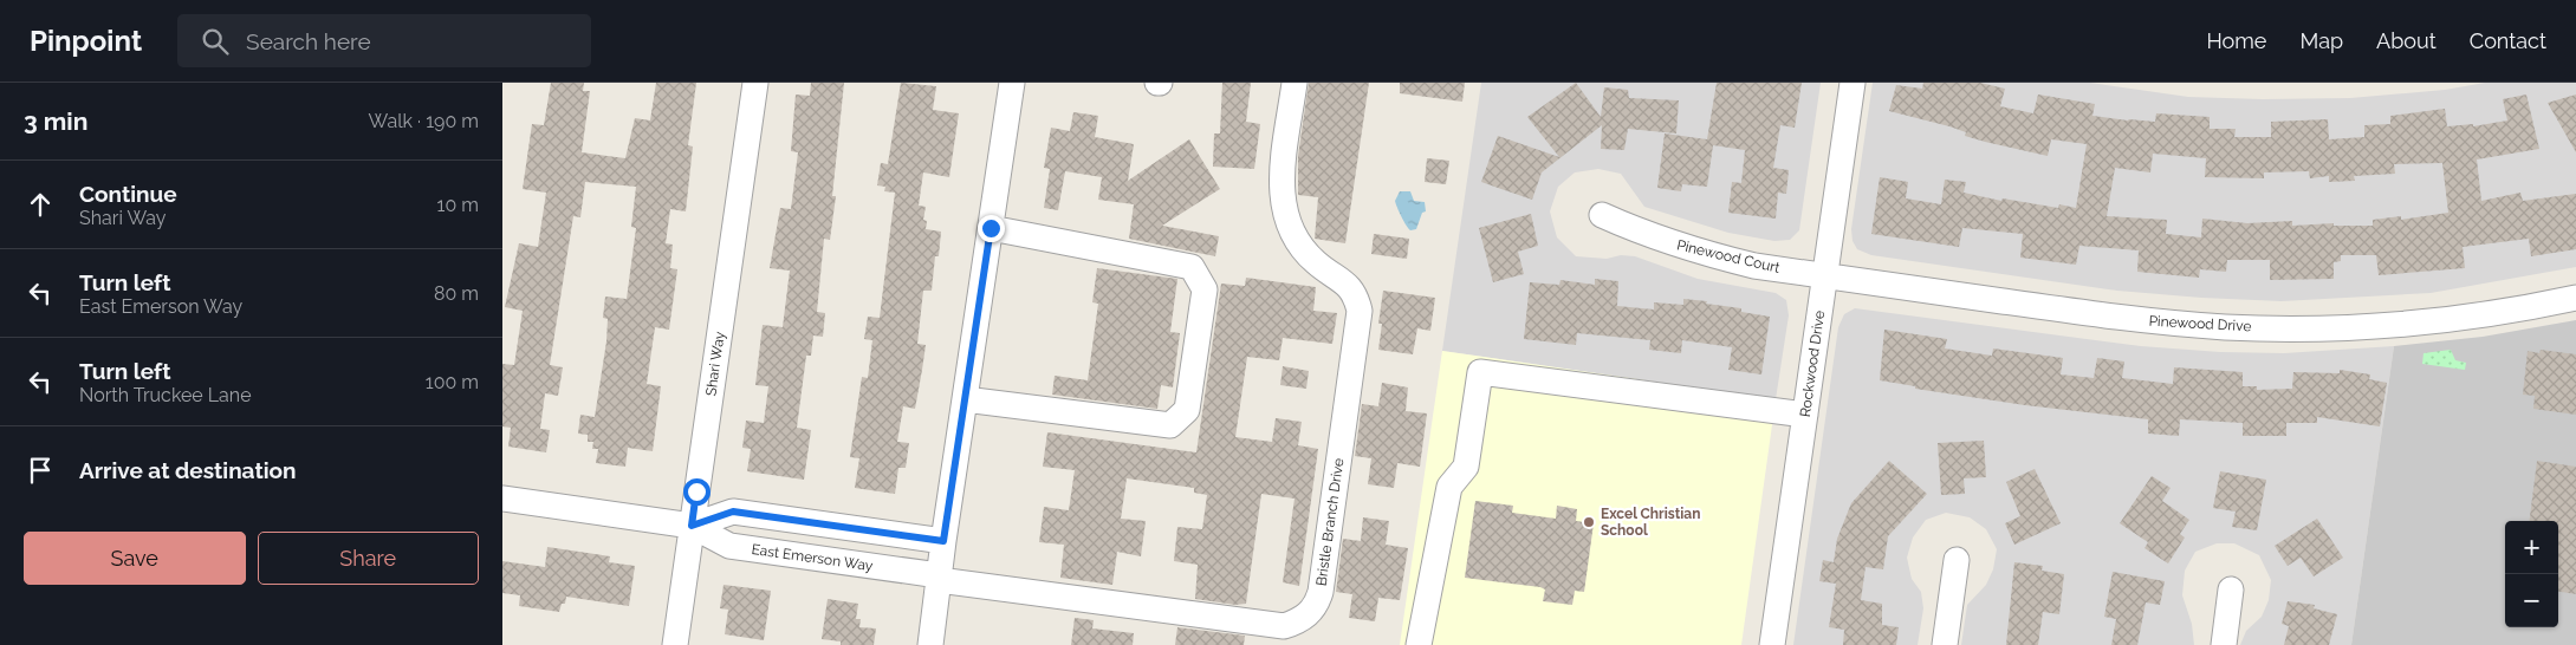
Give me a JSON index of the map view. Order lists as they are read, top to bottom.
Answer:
{
  "streets": {
    "street": [
      "Pinewood Court",
      "Pinewood Drive",
      "Shari Way",
      "Rockwood Drive",
      "Bristle Branch Drive",
      "East Emerson Way"
    ]
  },
  "crossings": [
    ["Pinewood Court", "Pinewood Drive"],
    ["Pinewood Court", "Rockwood Drive"],
    ["Pinewood Drive", "Rockwood Drive"],
    ["Shari Way", "East Emerson Way"],
    ["Bristle Branch Drive", "East Emerson Way"]
  ],
  "places": ["Excel Christian School"],
  "page": {
    "header": "Pinpoint",
    "search": "Search here",
    "nav": [
      "Home",
      "Map",
      "About",
      "Contact"
    ],
    "heading": ["3 min", "Walk · 190 m"],
    "list": [
      ["Continue", "Shari Way", "10 m"],
      ["Turn left", "East Emerson Way", "80 m"],
      ["Turn left", "North Truckee Lane", "100 m"],
      "Arrive at destination"
    ],
    "buttons": ["Save", "Share"],
    "map_buttons": ["+", "−"]
  }
}
